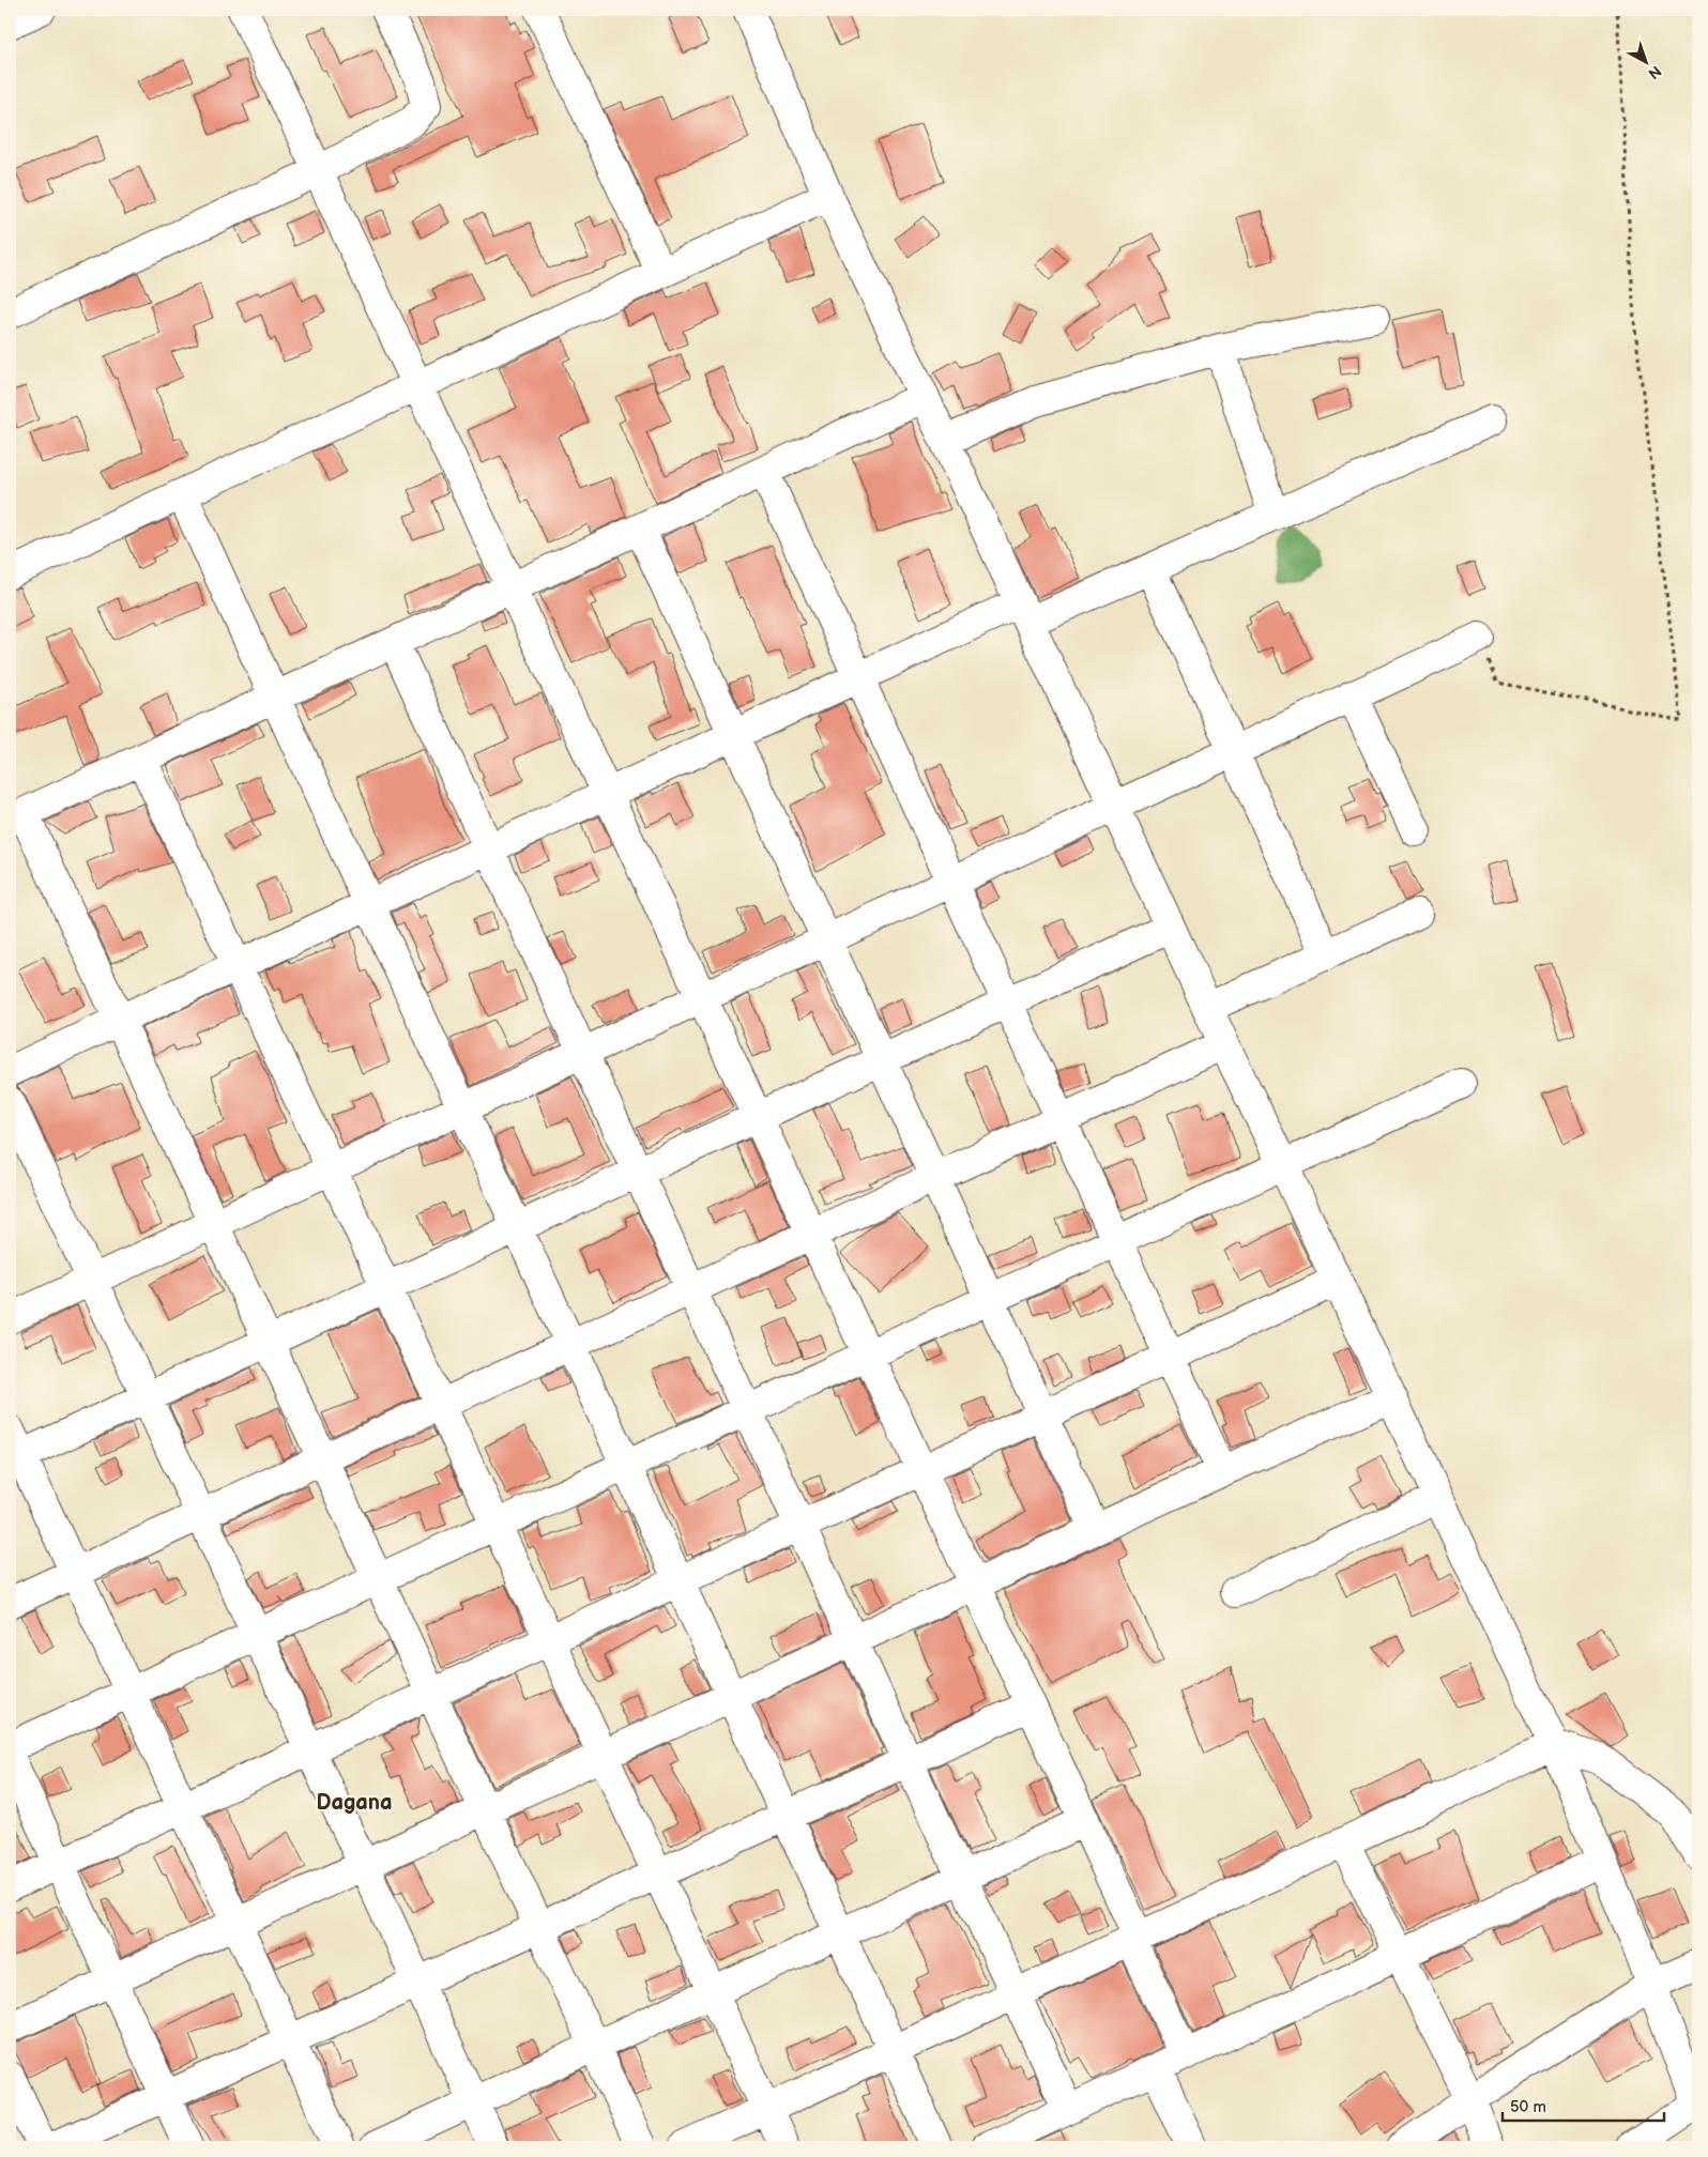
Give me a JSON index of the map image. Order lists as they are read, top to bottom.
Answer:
{
  "districts": ["Dagana"],
  "scale_bar": "50 m",
  "north": "bottom right"
}
